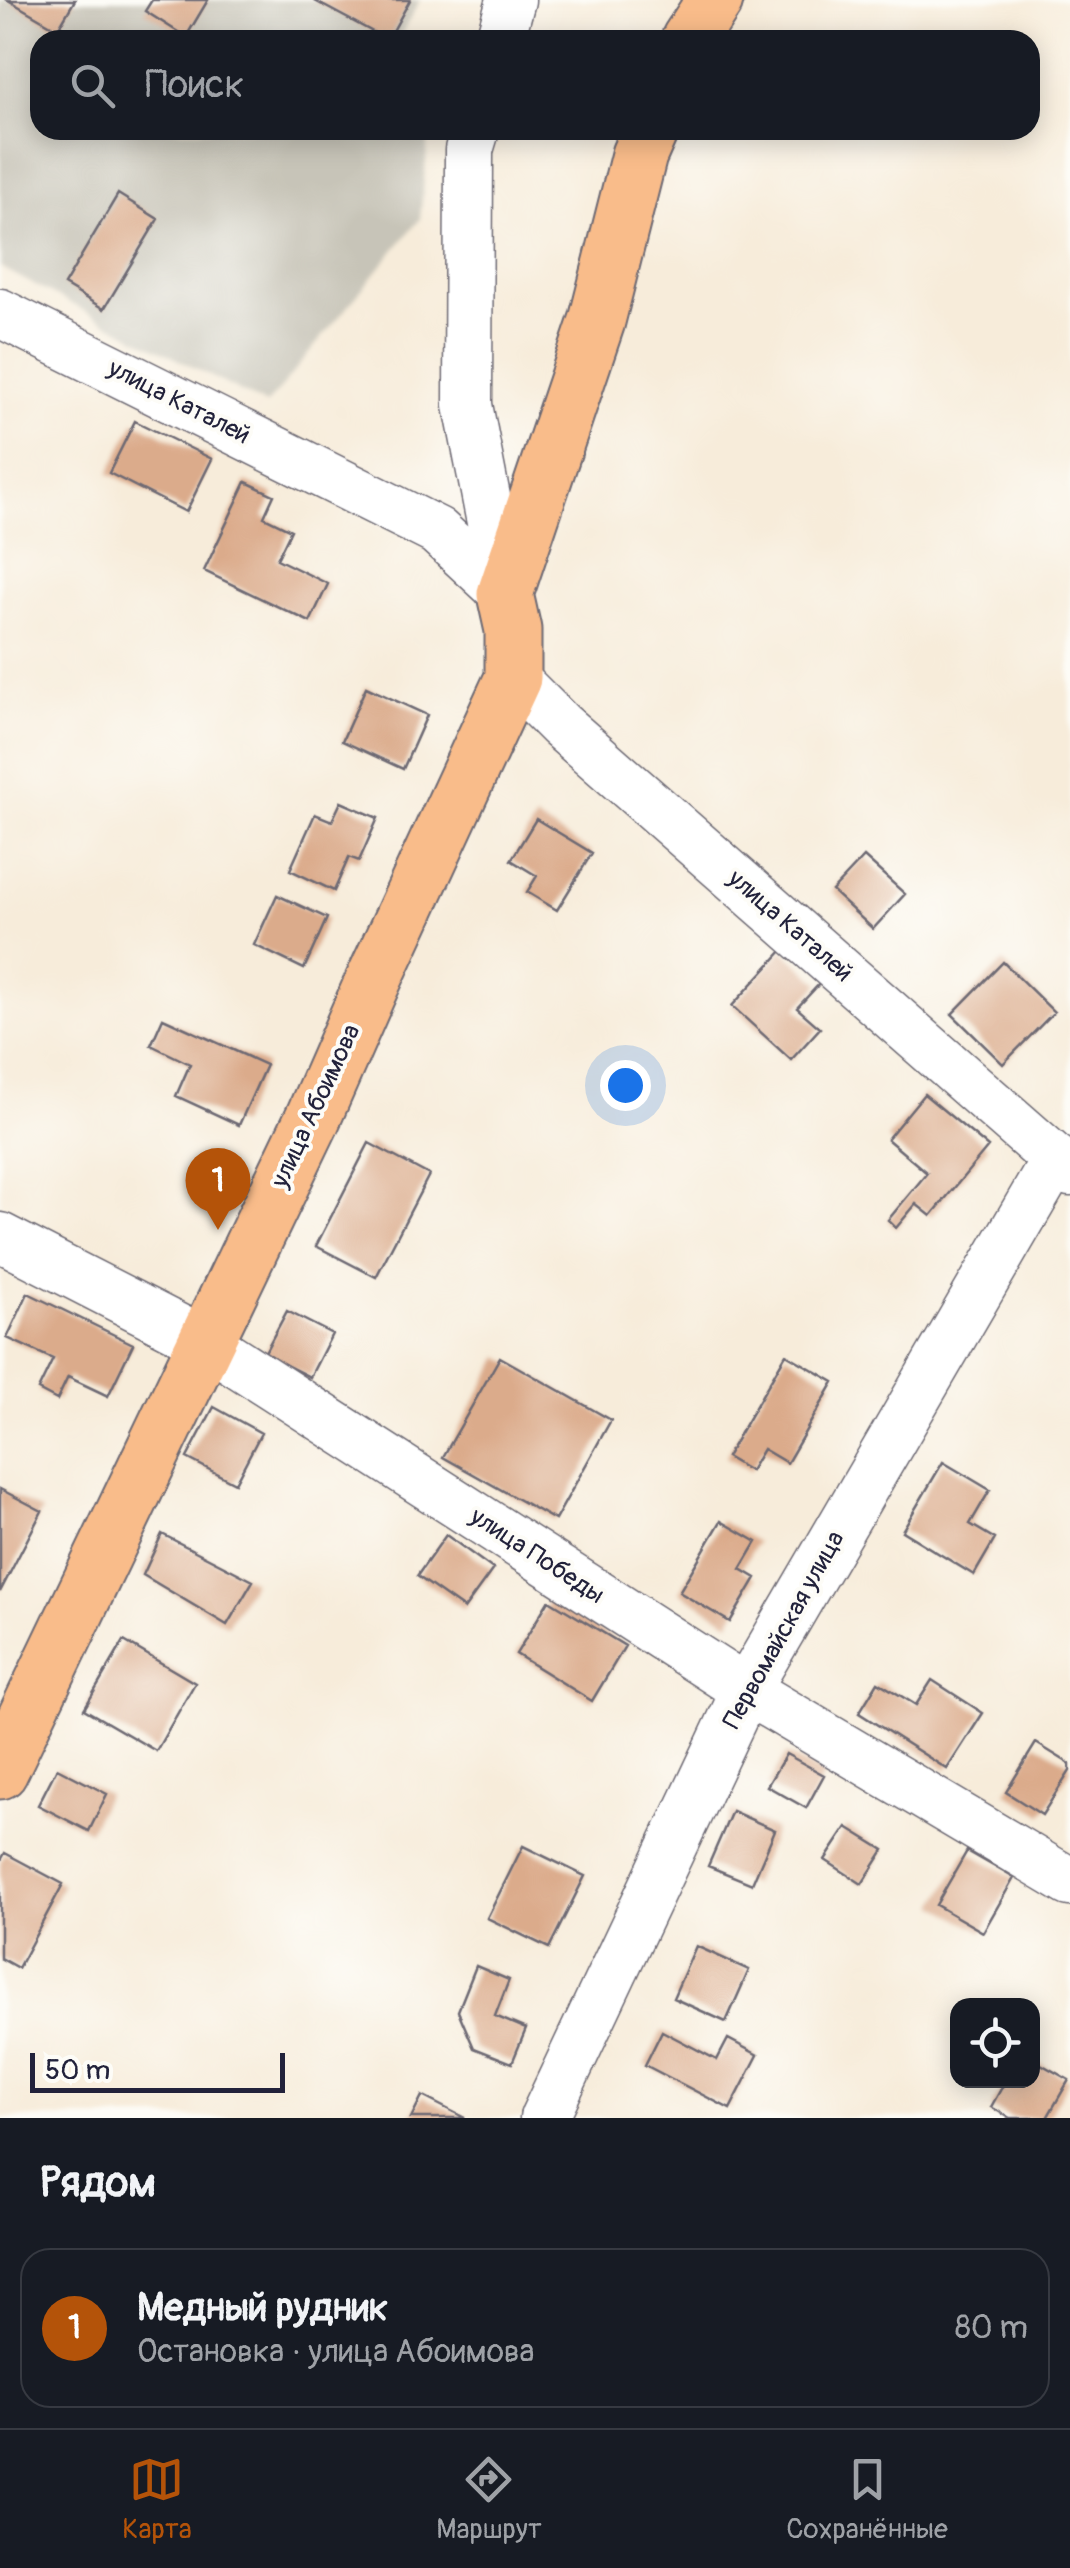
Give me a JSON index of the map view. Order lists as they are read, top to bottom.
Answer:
{
  "streets": {
    "main road": ["улица Абоимова"],
    "street": ["улица Каталей", "улица Победы", "Первомайская улица"]
  },
  "crossings": [
    ["улица Каталей", "улица Абоимова"],
    ["улица Каталей", "Первомайская улица"],
    ["улица Абоимова", "улица Победы"],
    ["улица Победы", "Первомайская улица"]
  ],
  "scale_bar": "50 m",
  "page": {
    "search": "Поиск",
    "pins": "1",
    "scale": "50 m",
    "heading": "Рядом",
    "list": [
      {
        "mark": "1",
        "name": "Медный рудник",
        "note": "Остановка · улица Абоимова",
        "value": "80 m"
      }
    ],
    "nav": ["Карта", "Маршрут", "Сохранённые"]
  }
}
